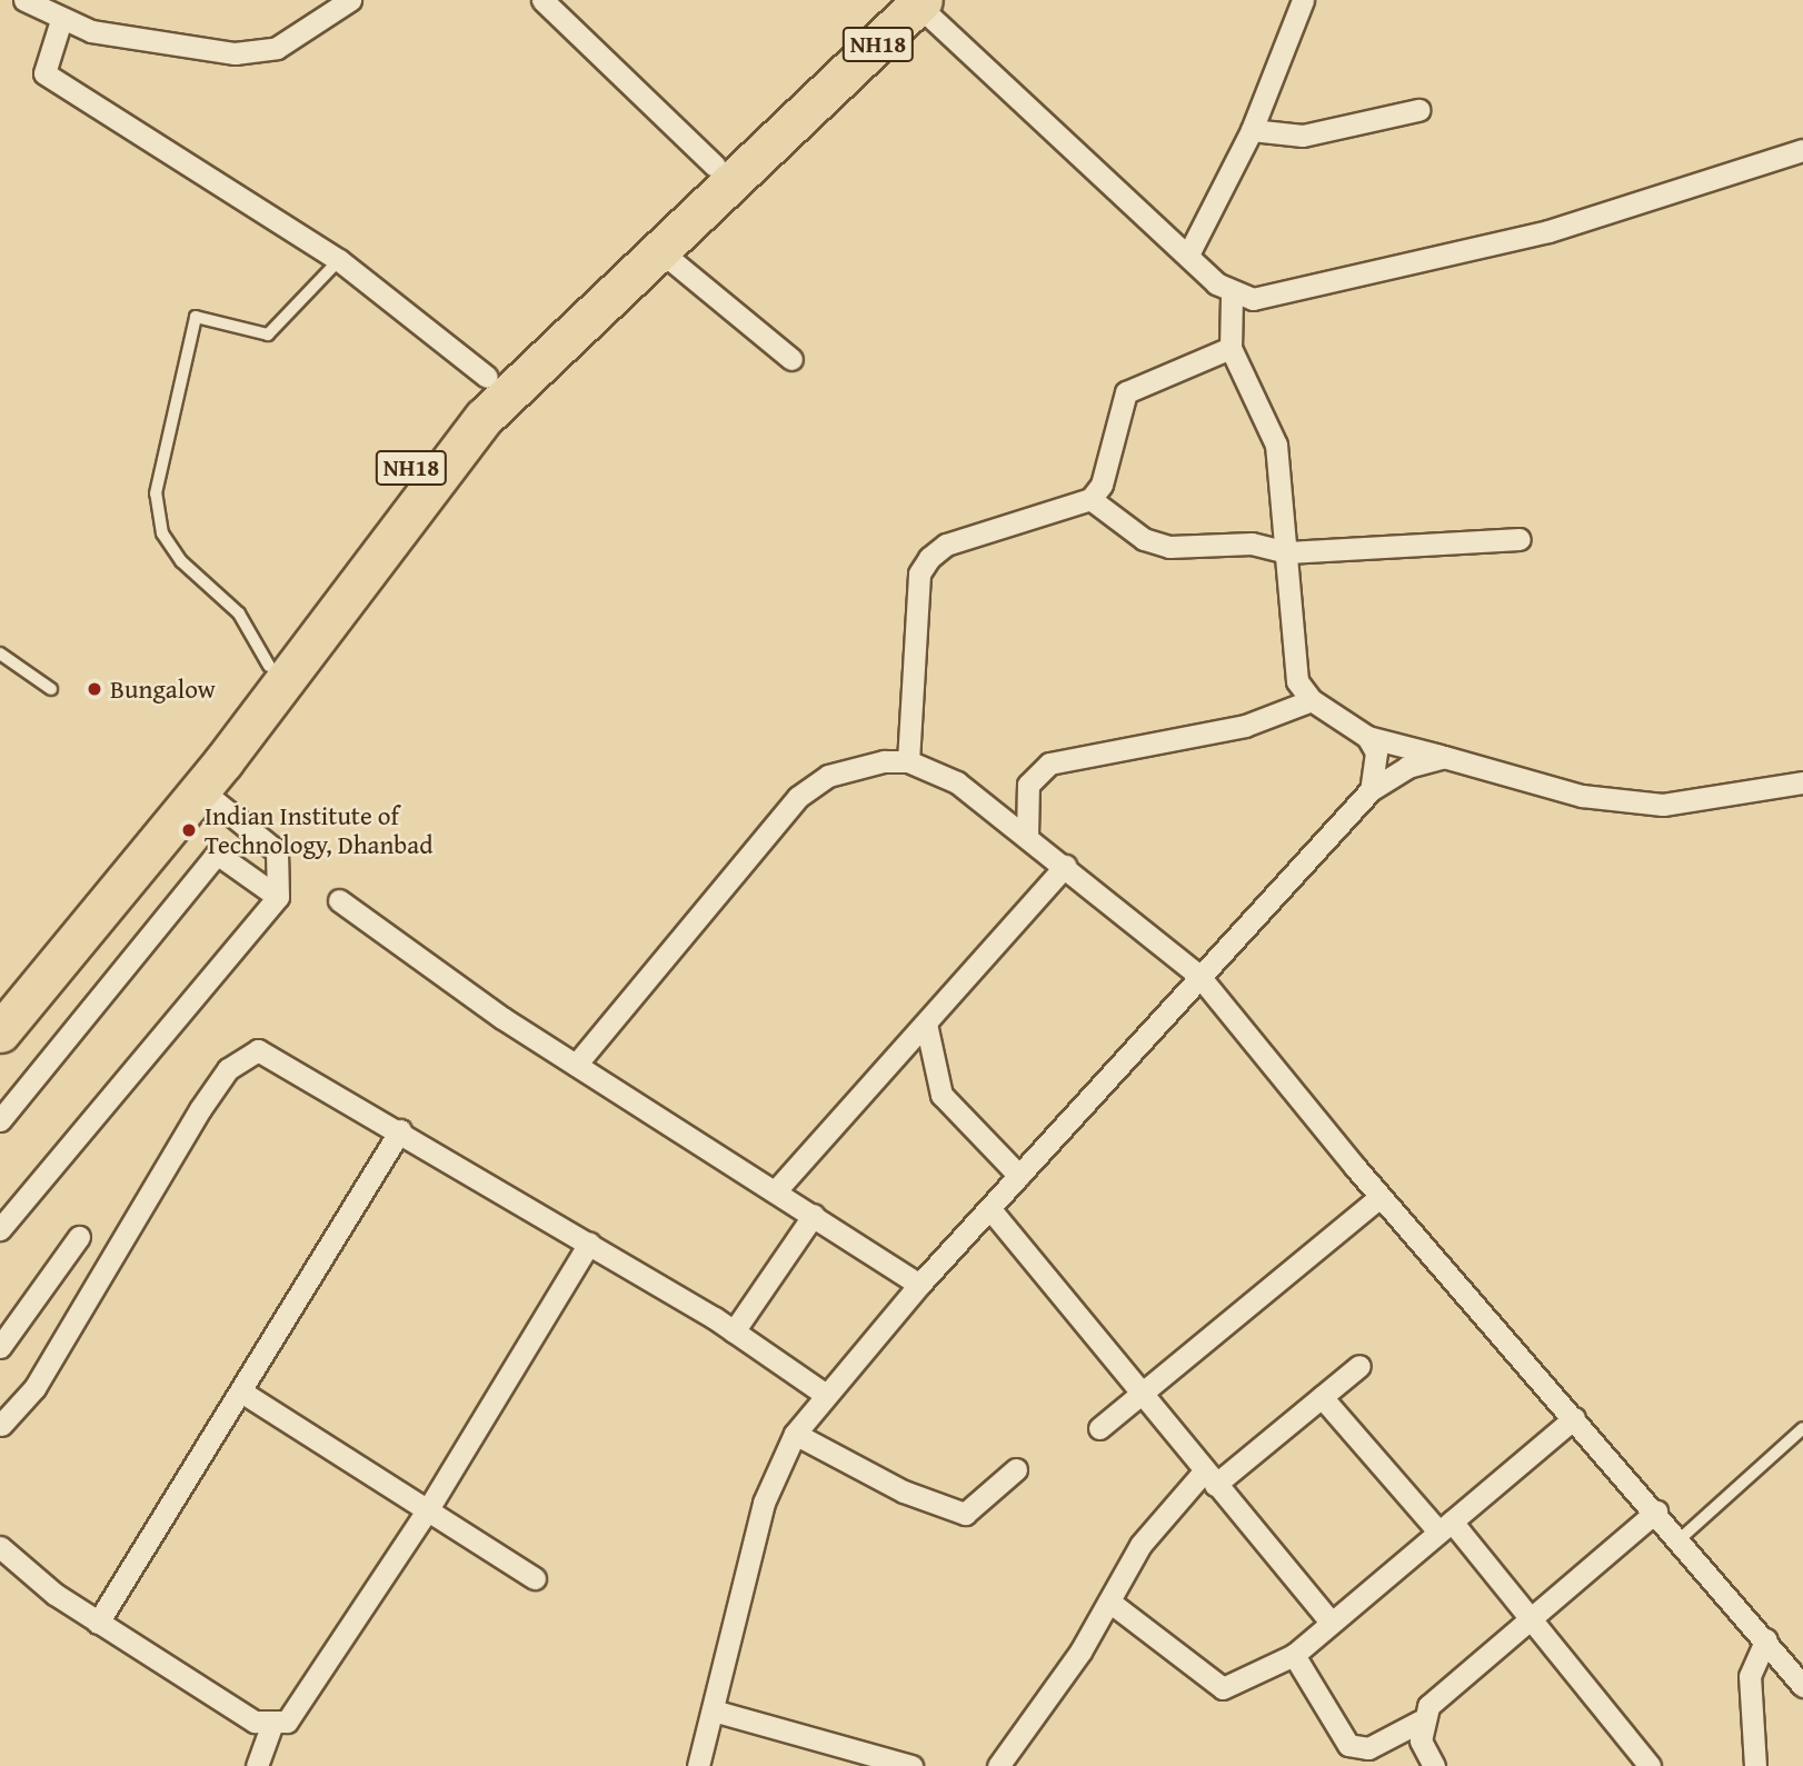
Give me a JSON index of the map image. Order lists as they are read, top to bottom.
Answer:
{
  "streets": {
    "highway": ["NH18"]
  },
  "places": ["Bungalow", "Indian Institute of Technology, Dhanbad"]
}
